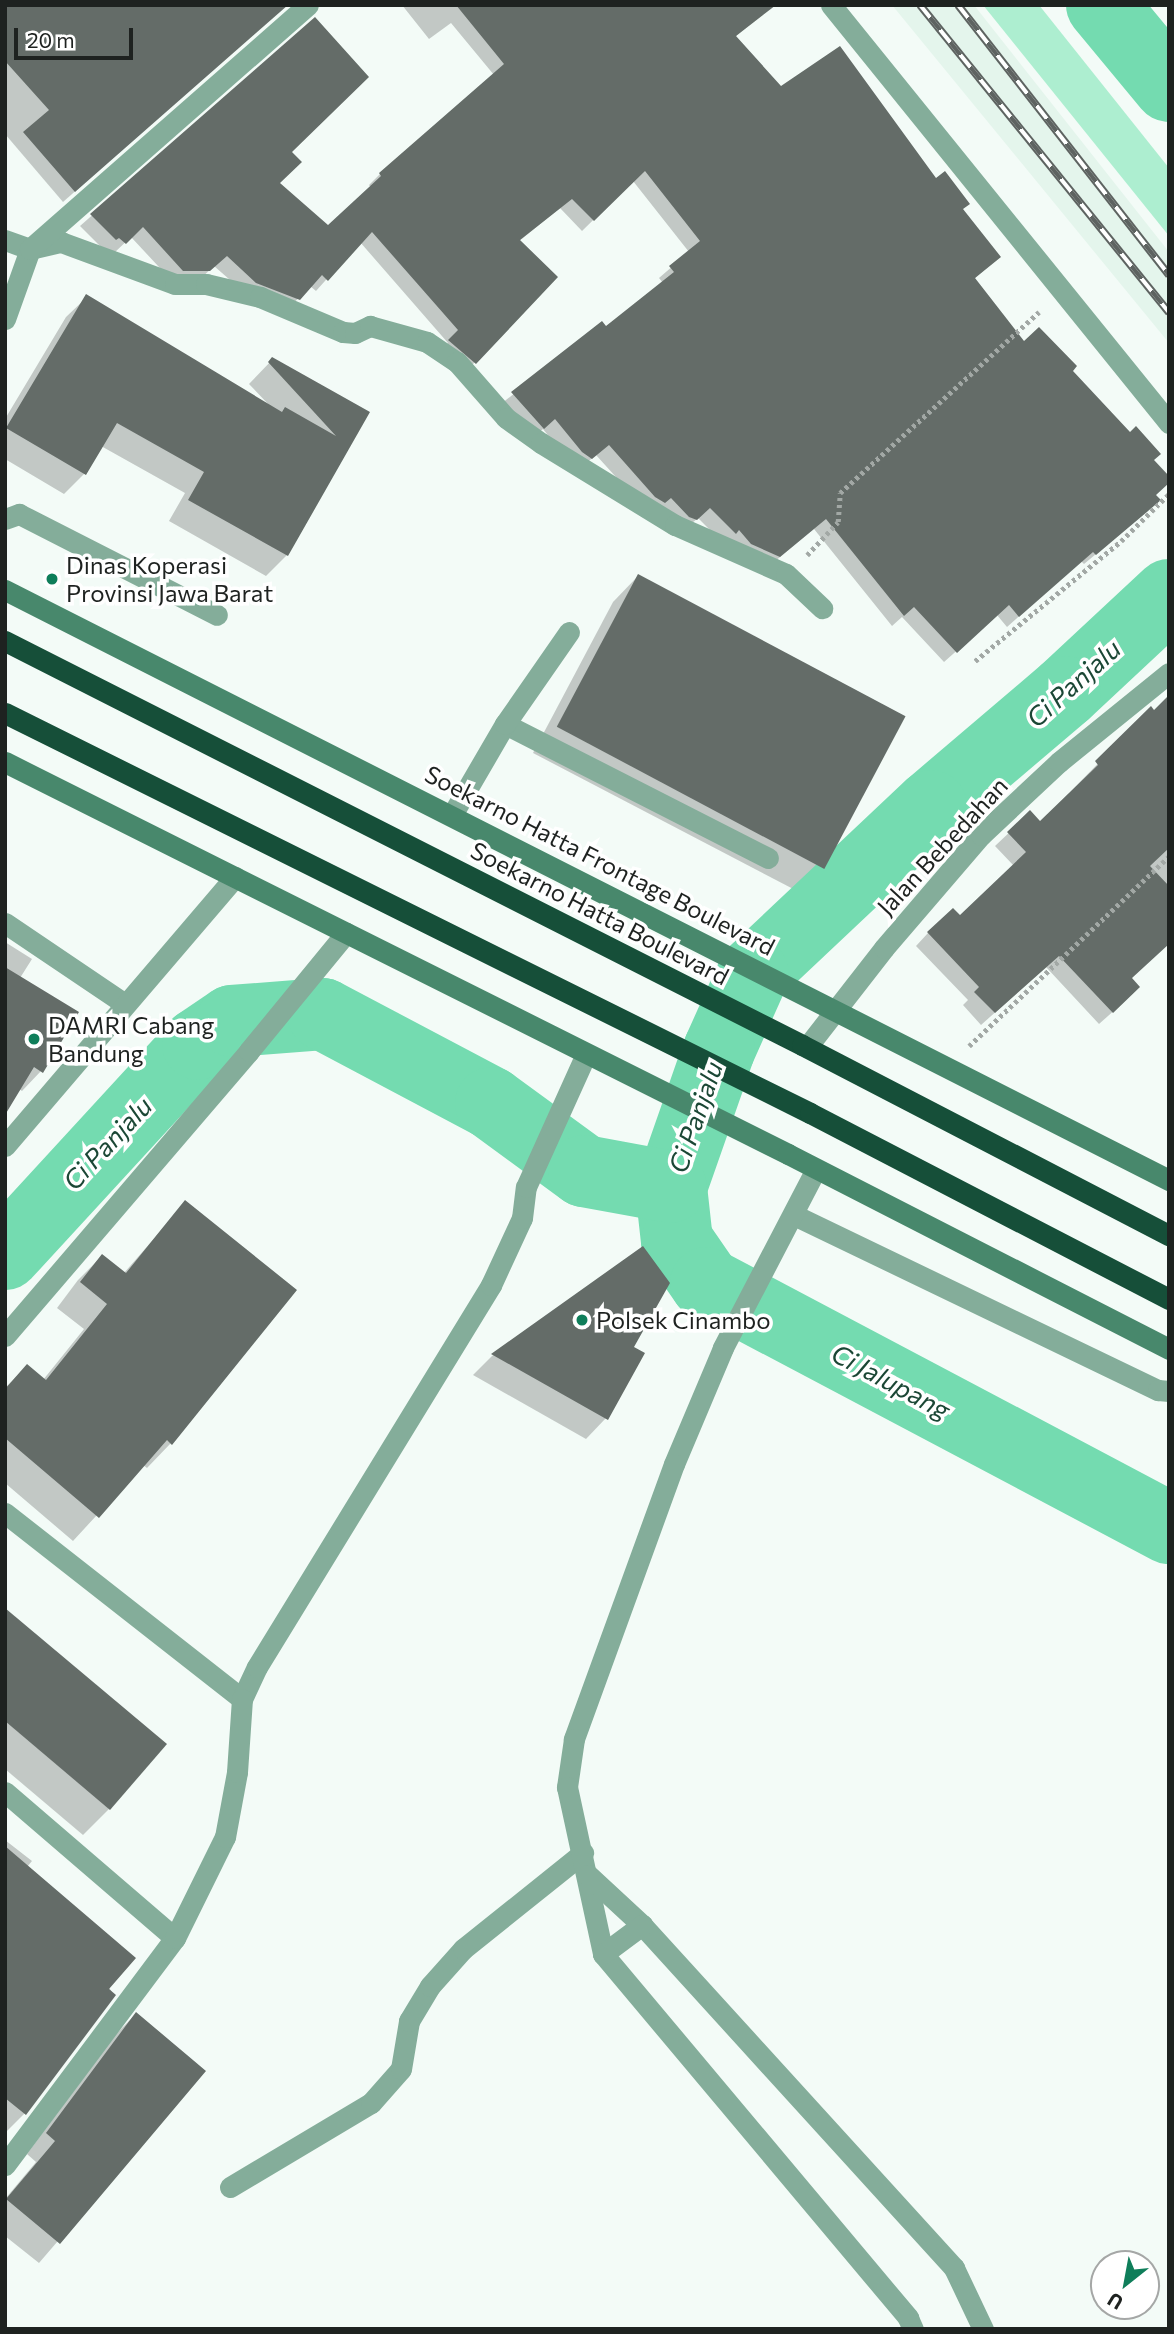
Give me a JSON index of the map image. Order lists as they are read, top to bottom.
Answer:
{
  "streets": {
    "highway": ["Soekarno Hatta Boulevard"],
    "main road": ["Soekarno Hatta Frontage Boulevard"],
    "street": ["Jalan Bebedahan"]
  },
  "crossings": [
    ["Jalan Bebedahan", "Soekarno Hatta Frontage Boulevard"],
    ["Jalan Bebedahan", "Soekarno Hatta Boulevard"]
  ],
  "water": ["Ci Panjalu", "Ci Jalupang"],
  "places": ["Dinas Koperasi Provinsi Jawa Barat", "DAMRI Cabang Bandung", "Polsek Cinambo"],
  "scale_bar": "20 m",
  "north": "bottom left"
}
